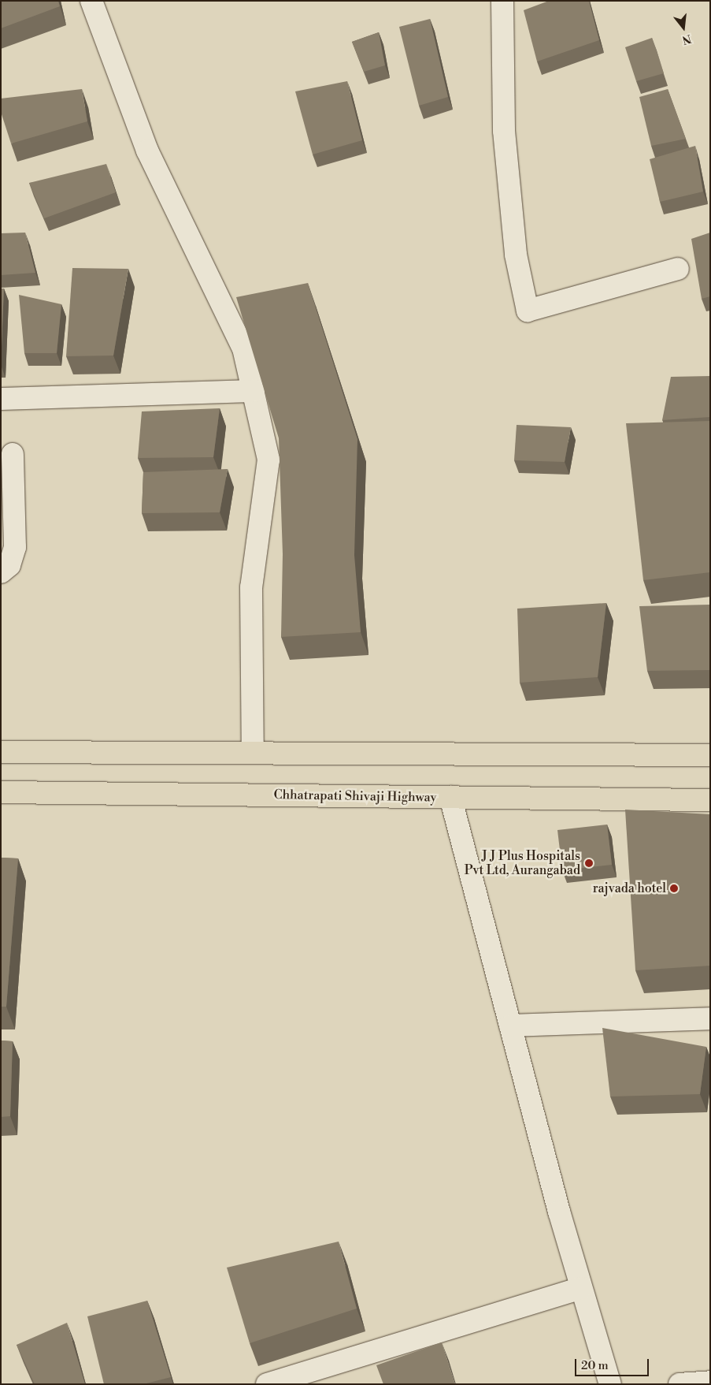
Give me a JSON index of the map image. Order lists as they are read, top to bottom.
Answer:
{
  "streets": {
    "highway": ["Chhatrapati Shivaji Highway"]
  },
  "places": ["J J Plus Hospitals Pvt Ltd, Aurangabad", "rajvada hotel"],
  "scale_bar": "20 m",
  "north": "bottom"
}
